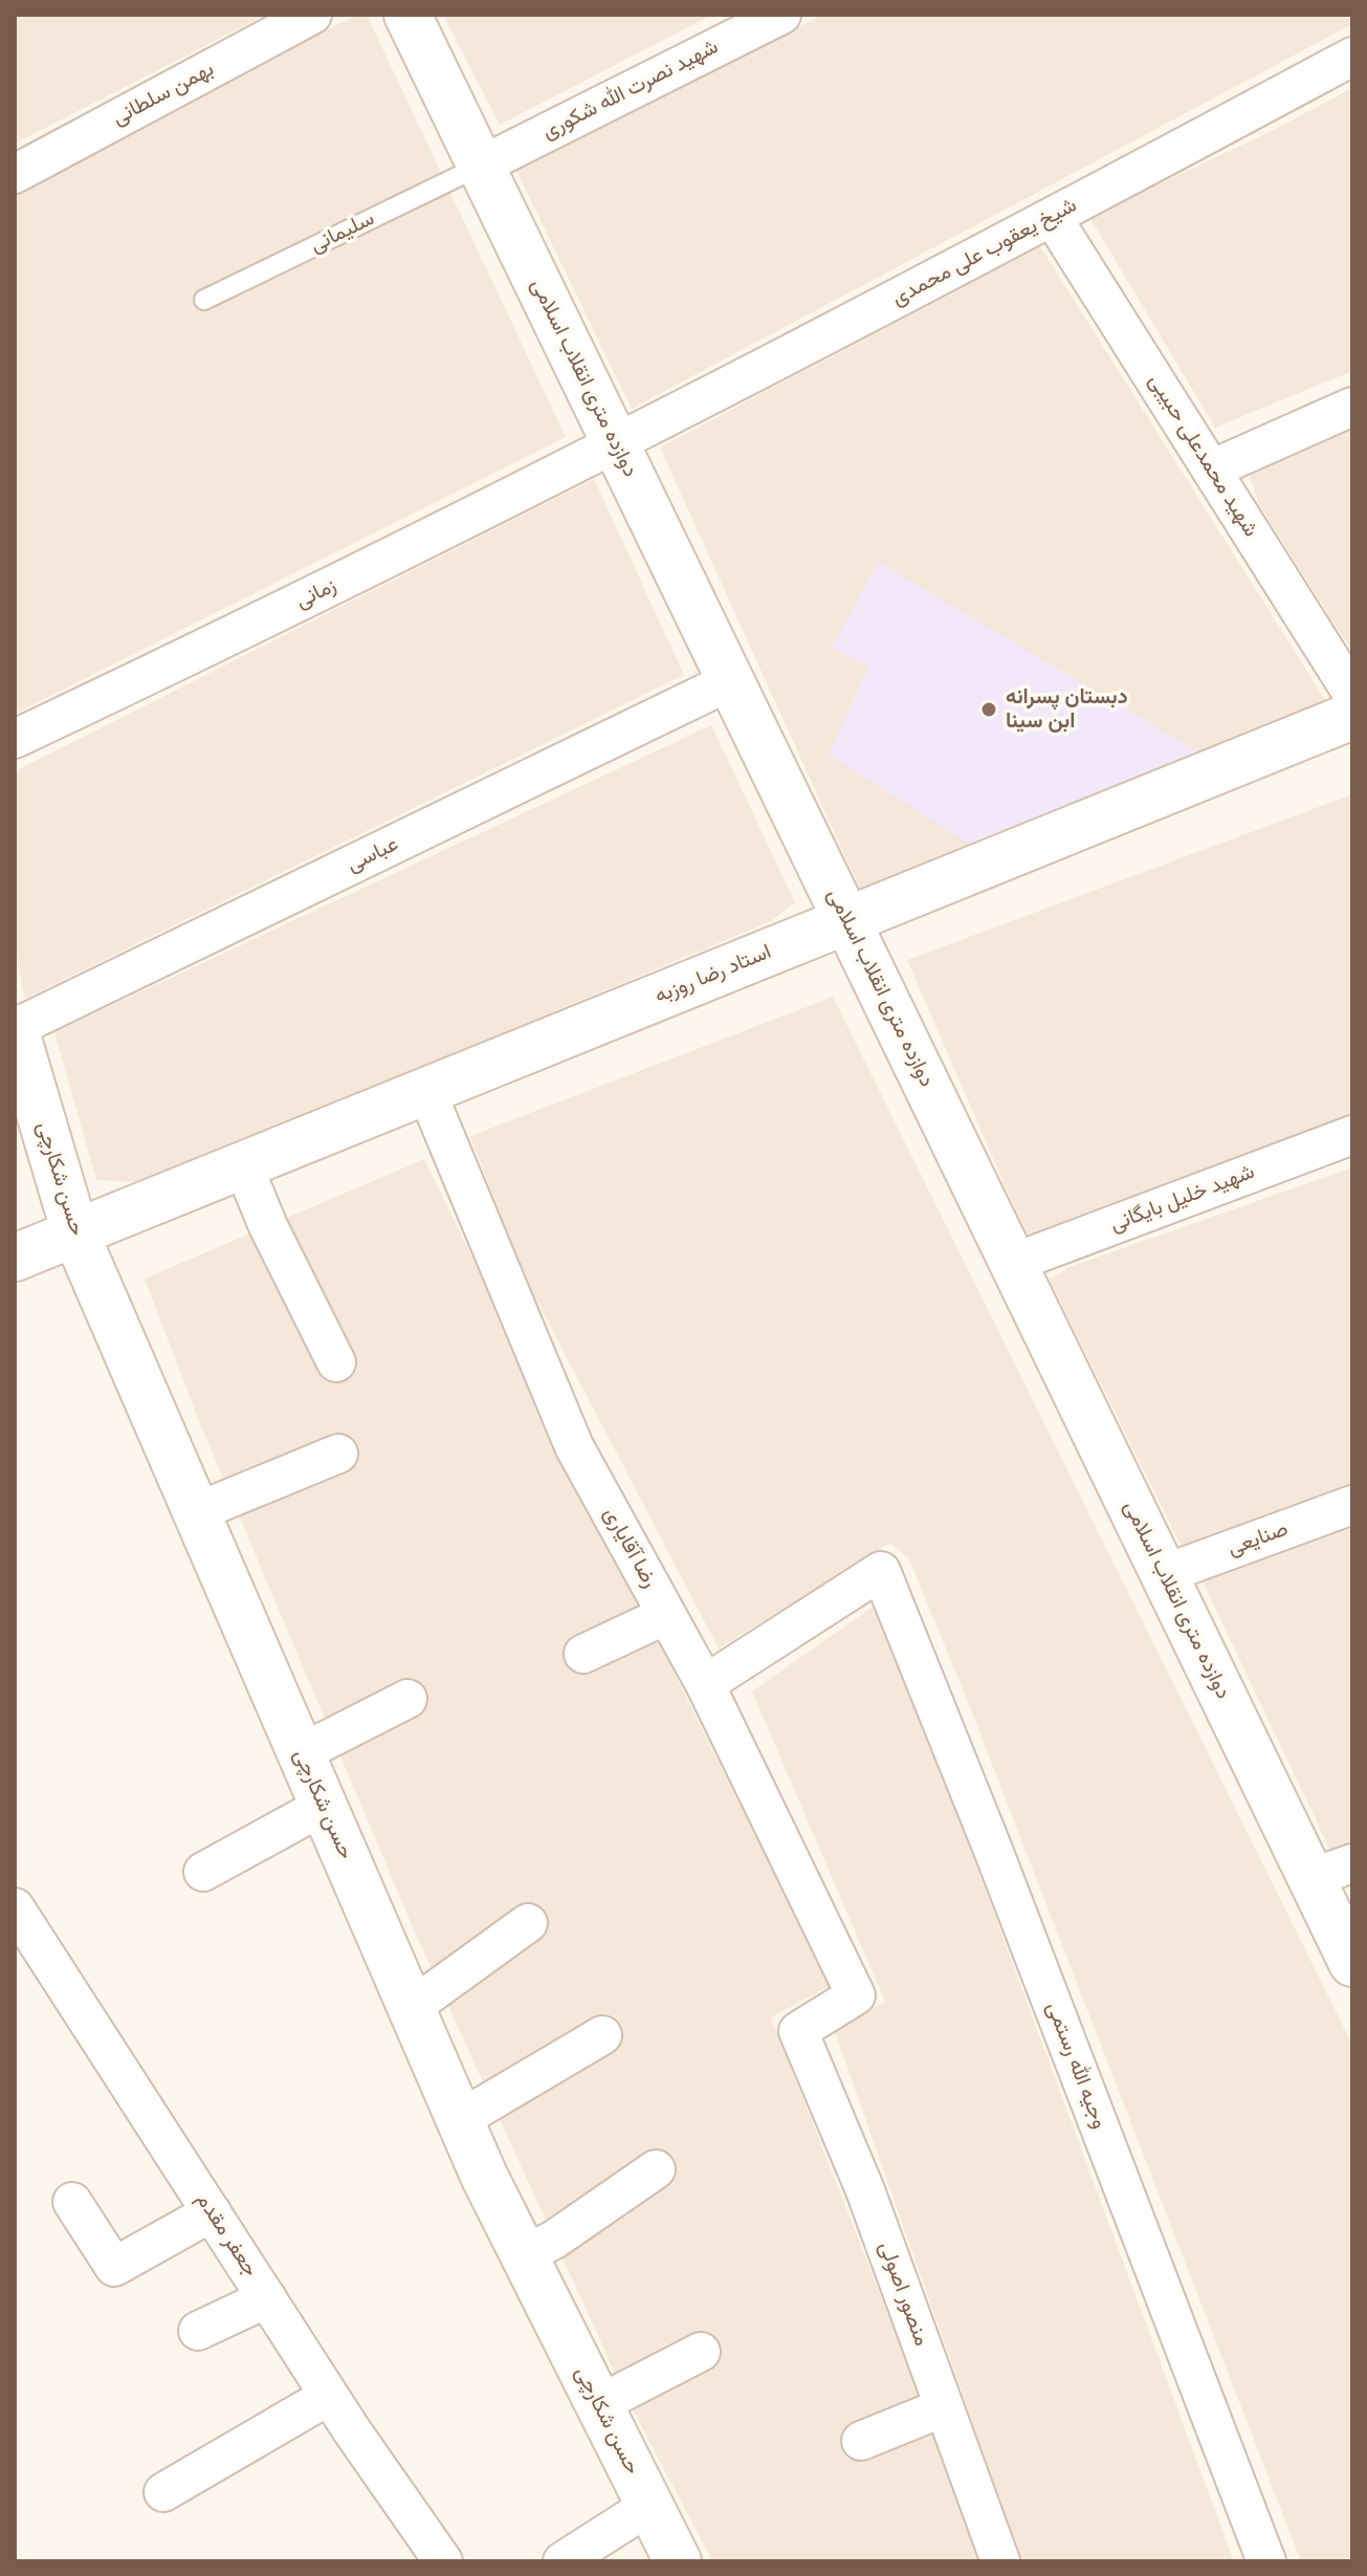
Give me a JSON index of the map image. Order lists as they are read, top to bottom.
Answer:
{
  "streets": {
    "street": [
      "شهید نصرت الله شکوری",
      "بهمن سلطانی",
      "شیخ یعقوب علی محمدی",
      "دوازده متری انقلاب اسلامی",
      "شهید محمدعلی حبیبی",
      "زمانی",
      "عباسی",
      "استاد رضا روزبه",
      "حسن شکارچی",
      "شهید خلیل بایگانی",
      "صنایعی",
      "رضا آقایاری",
      "وجیه الله رستمی",
      "جعفر مقدم",
      "منصور اصولی"
    ],
    "lane": ["سلیمانی"]
  },
  "crossings": [
    ["شهید نصرت الله شکوری", "سلیمانی"],
    ["شهید نصرت الله شکوری", "دوازده متری انقلاب اسلامی"],
    ["سلیمانی", "دوازده متری انقلاب اسلامی"],
    ["شیخ یعقوب علی محمدی", "دوازده متری انقلاب اسلامی"],
    ["شیخ یعقوب علی محمدی", "شهید محمدعلی حبیبی"],
    ["شیخ یعقوب علی محمدی", "زمانی"],
    ["دوازده متری انقلاب اسلامی", "زمانی"],
    ["دوازده متری انقلاب اسلامی", "عباسی"],
    ["دوازده متری انقلاب اسلامی", "استاد رضا روزبه"],
    ["دوازده متری انقلاب اسلامی", "شهید خلیل بایگانی"],
    ["دوازده متری انقلاب اسلامی", "صنایعی"],
    ["عباسی", "حسن شکارچی"],
    ["استاد رضا روزبه", "حسن شکارچی"],
    ["استاد رضا روزبه", "رضا آقایاری"],
    ["رضا آقایاری", "وجیه الله رستمی"],
    ["رضا آقایاری", "منصور اصولی"]
  ],
  "places": ["دبستان پسرانه ابن سینا"]
}
